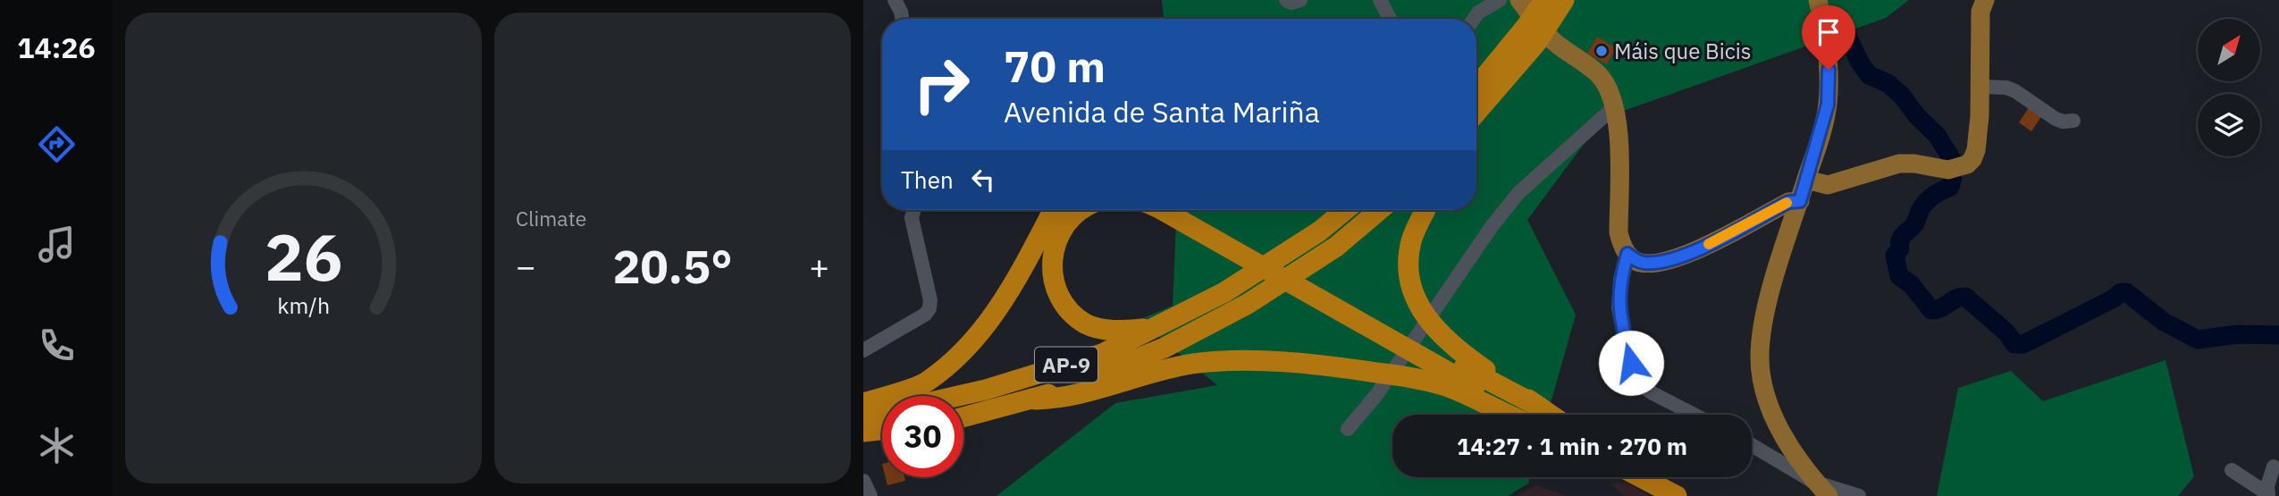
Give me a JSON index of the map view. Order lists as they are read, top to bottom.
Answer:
{
  "streets": {
    "highway": ["AP-9"]
  },
  "places": ["Máis que Bicis"],
  "north": "top right",
  "page": {
    "tabs": "14:26",
    "tile": "Climate",
    "turn": ["70 m", "Avenida de Santa Mariña"],
    "then": "Then",
    "heat": ["−", "20.5°", "+"],
    "limit": "30",
    "trip": "14:27 · 1 min · 270 m",
    "gauge": ["26", "km/h"]
  }
}
